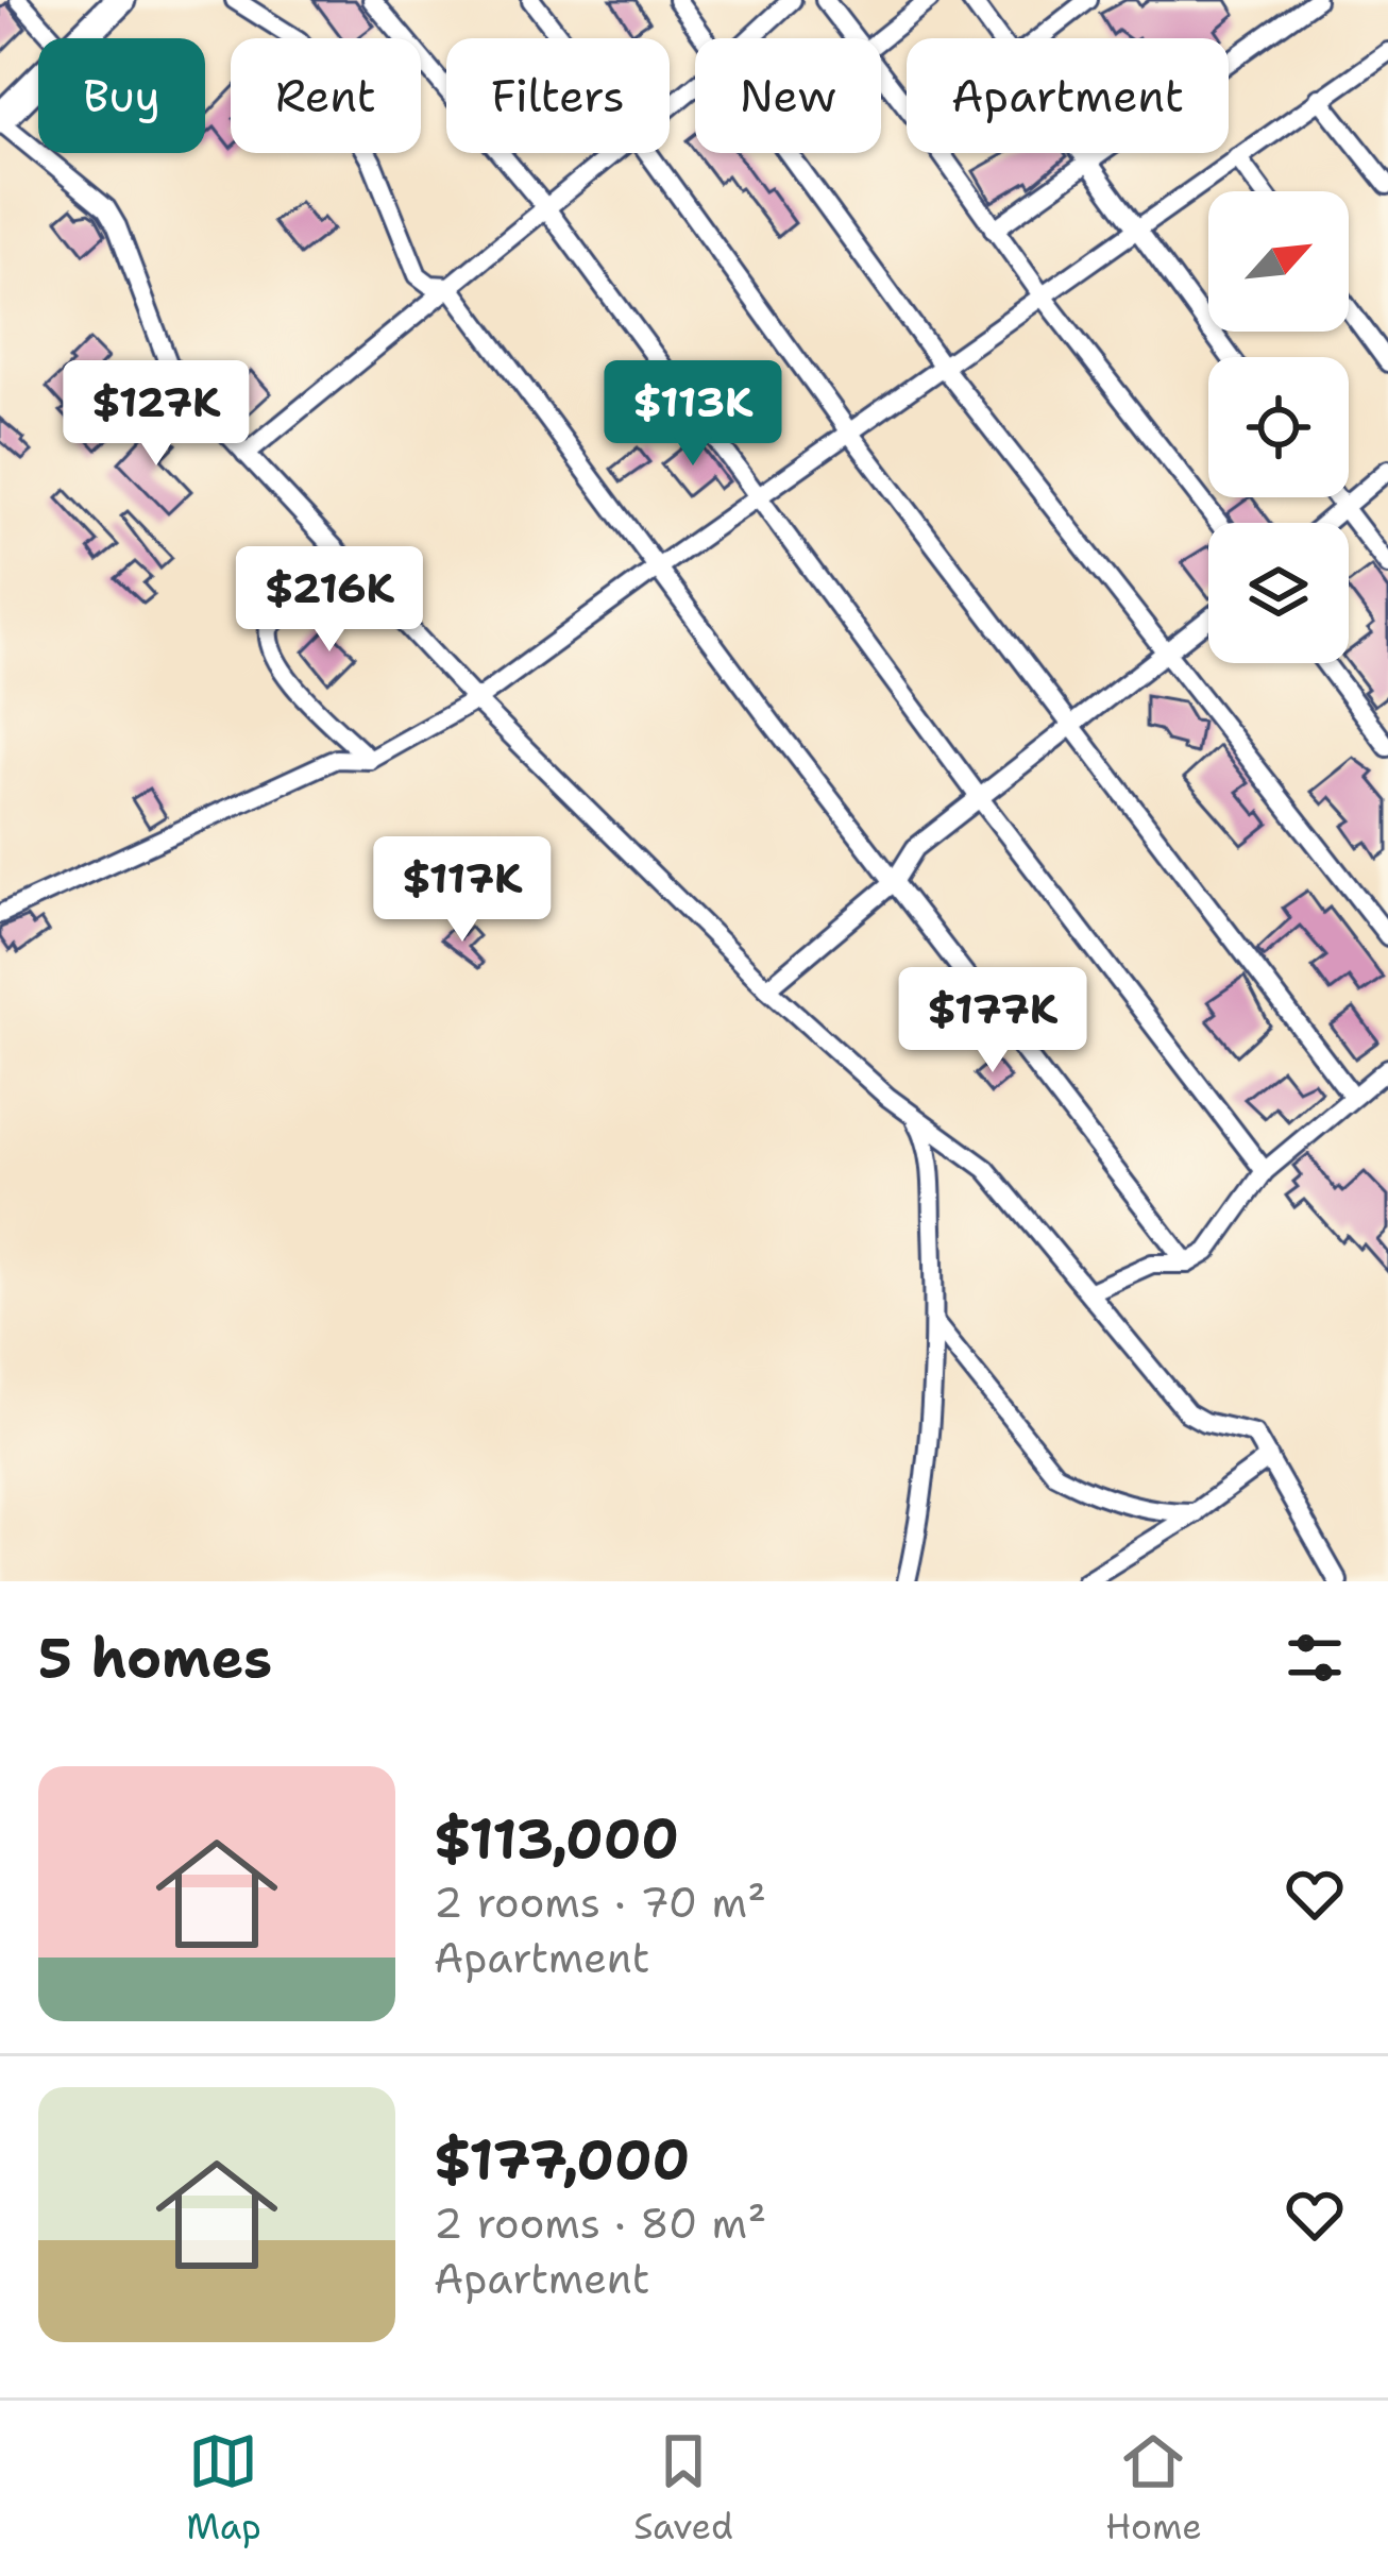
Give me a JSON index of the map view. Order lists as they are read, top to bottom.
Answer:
{
  "north": "top right",
  "page": {
    "chip": [
      "Buy",
      "Rent",
      "Filters",
      "New",
      "Apartment"
    ],
    "price": [
      "$127K",
      "$113K",
      "$216K",
      "$117K",
      "$177K"
    ],
    "heading": "5 homes",
    "list": [
      {
        "name": "$113,000",
        "note": "2 rooms · 70 m² · Apartment"
      },
      {
        "name": "$177,000",
        "note": "2 rooms · 80 m² · Apartment"
      }
    ],
    "tabs": ["Map", "Saved", "Home"]
  }
}
